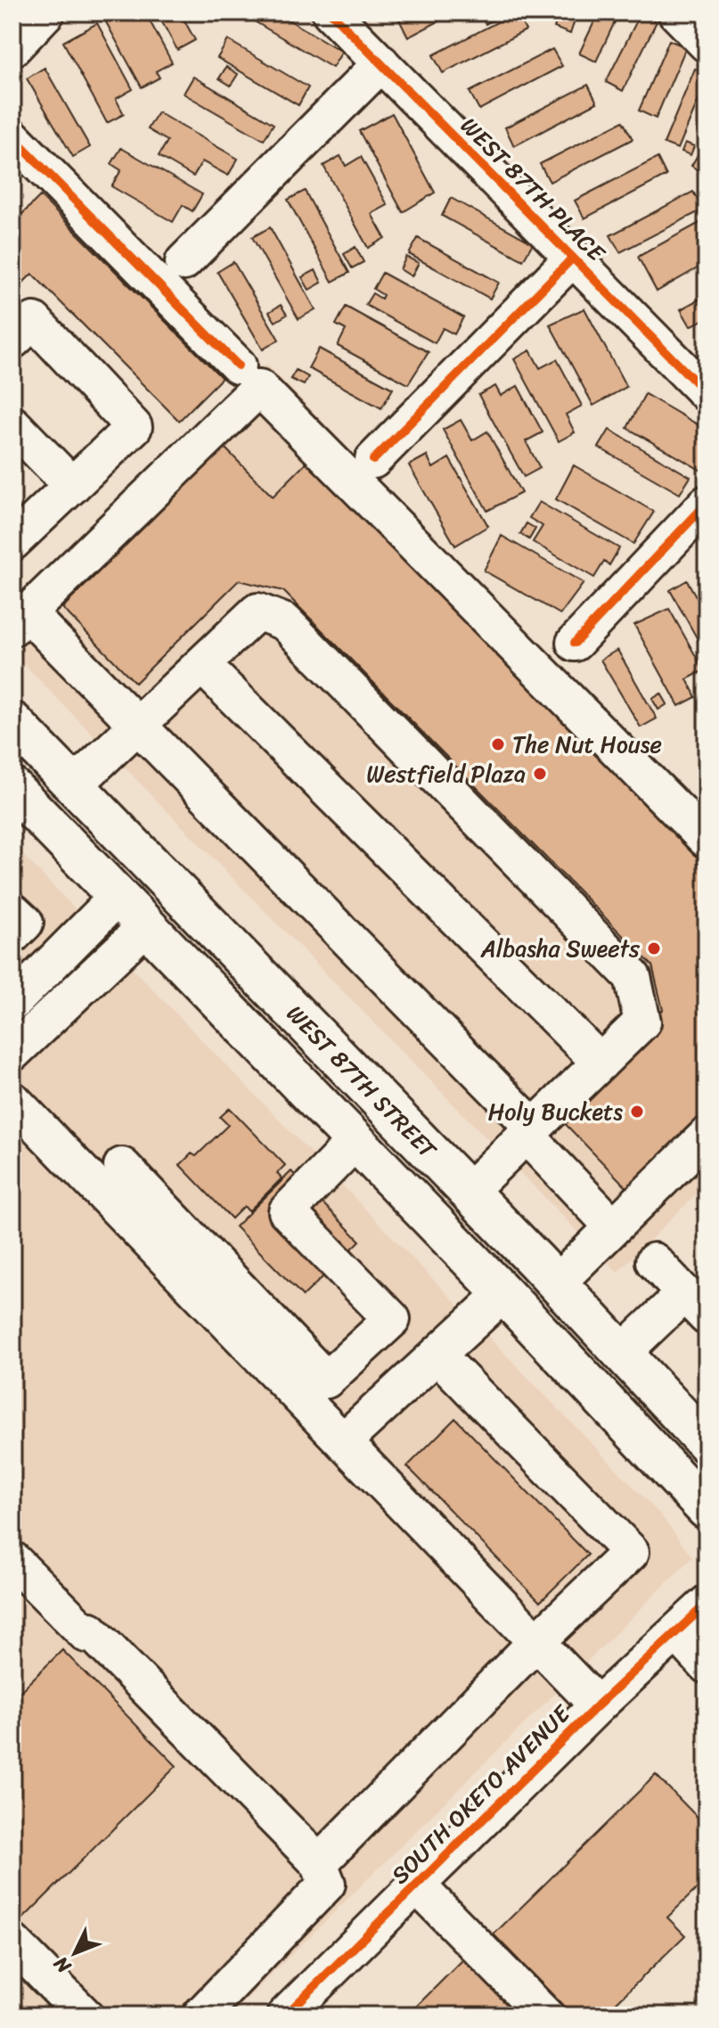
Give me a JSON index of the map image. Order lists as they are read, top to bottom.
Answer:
{
  "streets": {
    "main road": ["WEST 87TH STREET"],
    "street": ["WEST 87TH PLACE", "SOUTH OKETO AVENUE"]
  },
  "places": [
    "The Nut House",
    "Westfield Plaza",
    "Albasha Sweets",
    "Holy Buckets"
  ],
  "north": "bottom left"
}
